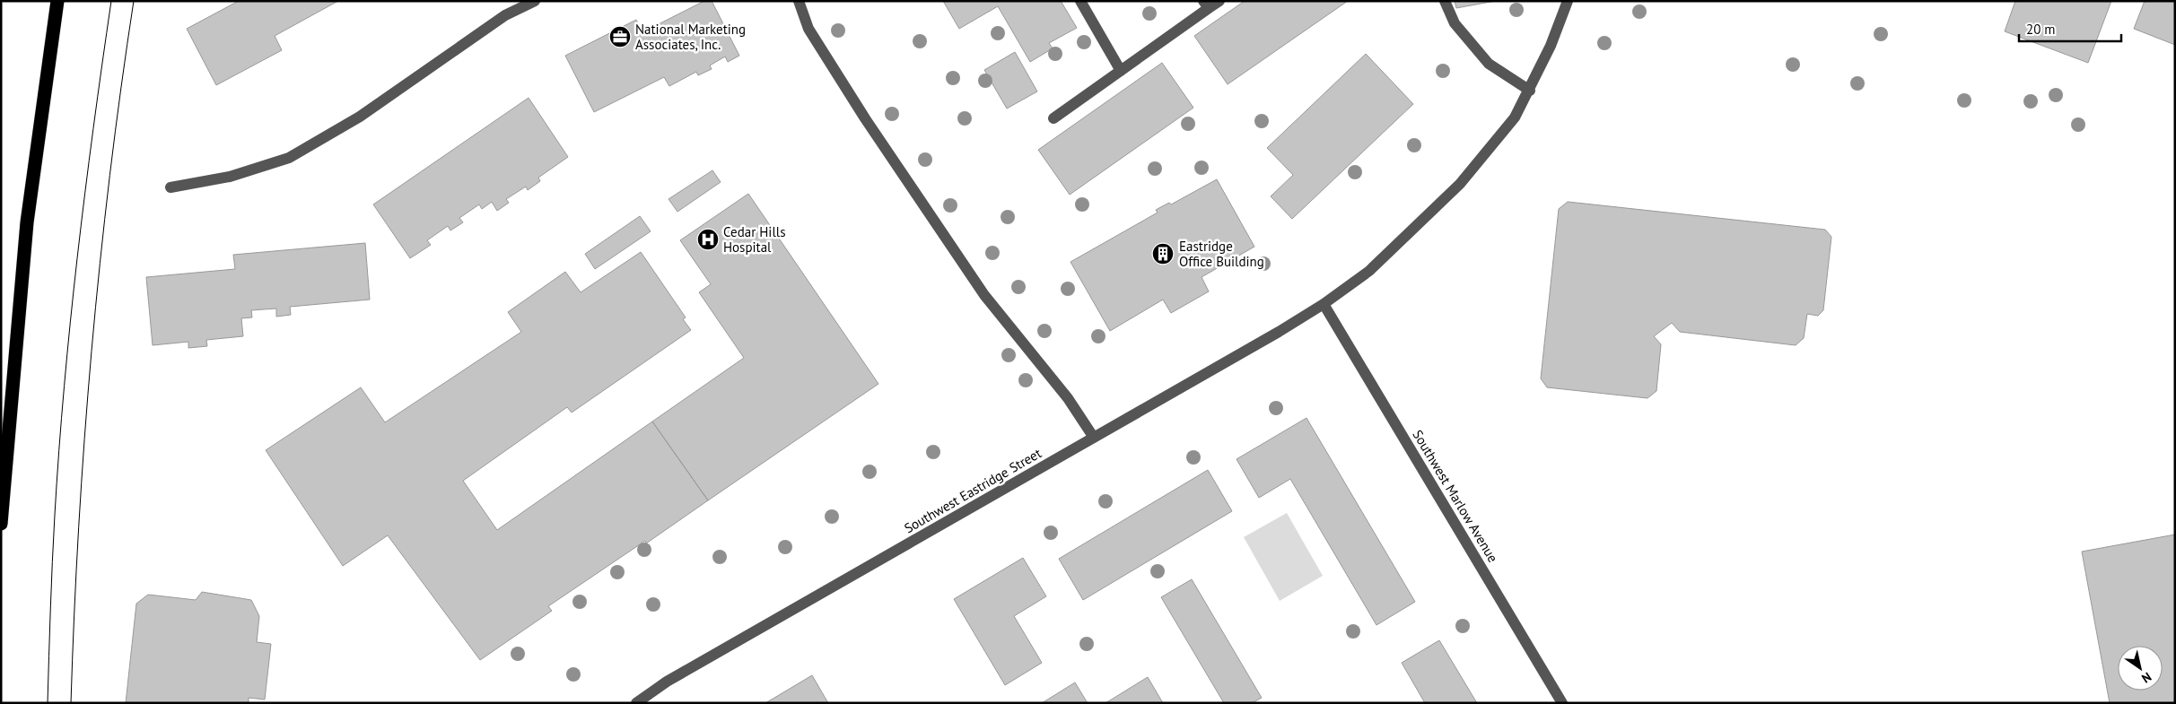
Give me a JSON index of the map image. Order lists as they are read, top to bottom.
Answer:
{
  "streets": {
    "street": ["Southwest Eastridge Street", "Southwest Marlow Avenue"]
  },
  "crossings": [
    ["Southwest Eastridge Street", "Southwest Marlow Avenue"]
  ],
  "places": {
    "office": ["National Marketing Associates, Inc."],
    "hospital": ["Cedar Hills Hospital"],
    "building": ["Eastridge Office Building"]
  },
  "scale_bar": "20 m",
  "north": "bottom right"
}
